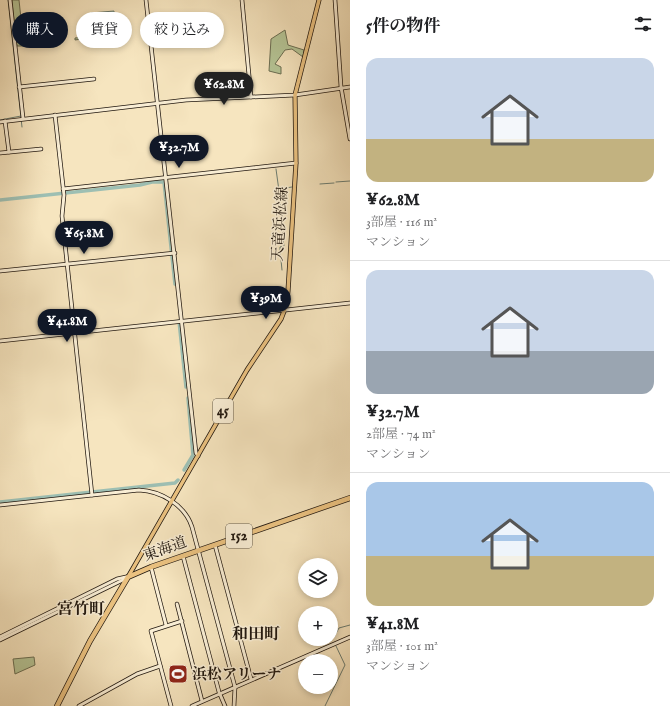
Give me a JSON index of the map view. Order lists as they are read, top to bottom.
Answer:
{
  "streets": {
    "highway": ["152", "東海道"],
    "main road": ["天竜浜松線", "45"]
  },
  "crossings": [
    ["天竜浜松線", "東海道"]
  ],
  "districts": ["宮竹町", "和田町"],
  "places": {
    "sports": ["浜松アリーナ"]
  },
  "page": {
    "heading": "5件の物件",
    "chip": ["購入", "賃貸", "絞り込み"],
    "list": [
      {
        "name": "¥62.8M",
        "note": "3部屋 · 116 m² · マンション"
      },
      {
        "name": "¥32.7M",
        "note": "2部屋 · 74 m² · マンション"
      },
      {
        "name": "¥41.8M",
        "note": "3部屋 · 101 m² · マンション"
      }
    ],
    "price": [
      "¥62.8M",
      "¥32.7M",
      "¥65.8M",
      "¥39M",
      "¥41.8M"
    ],
    "map_buttons": ["+", "−"]
  }
}
